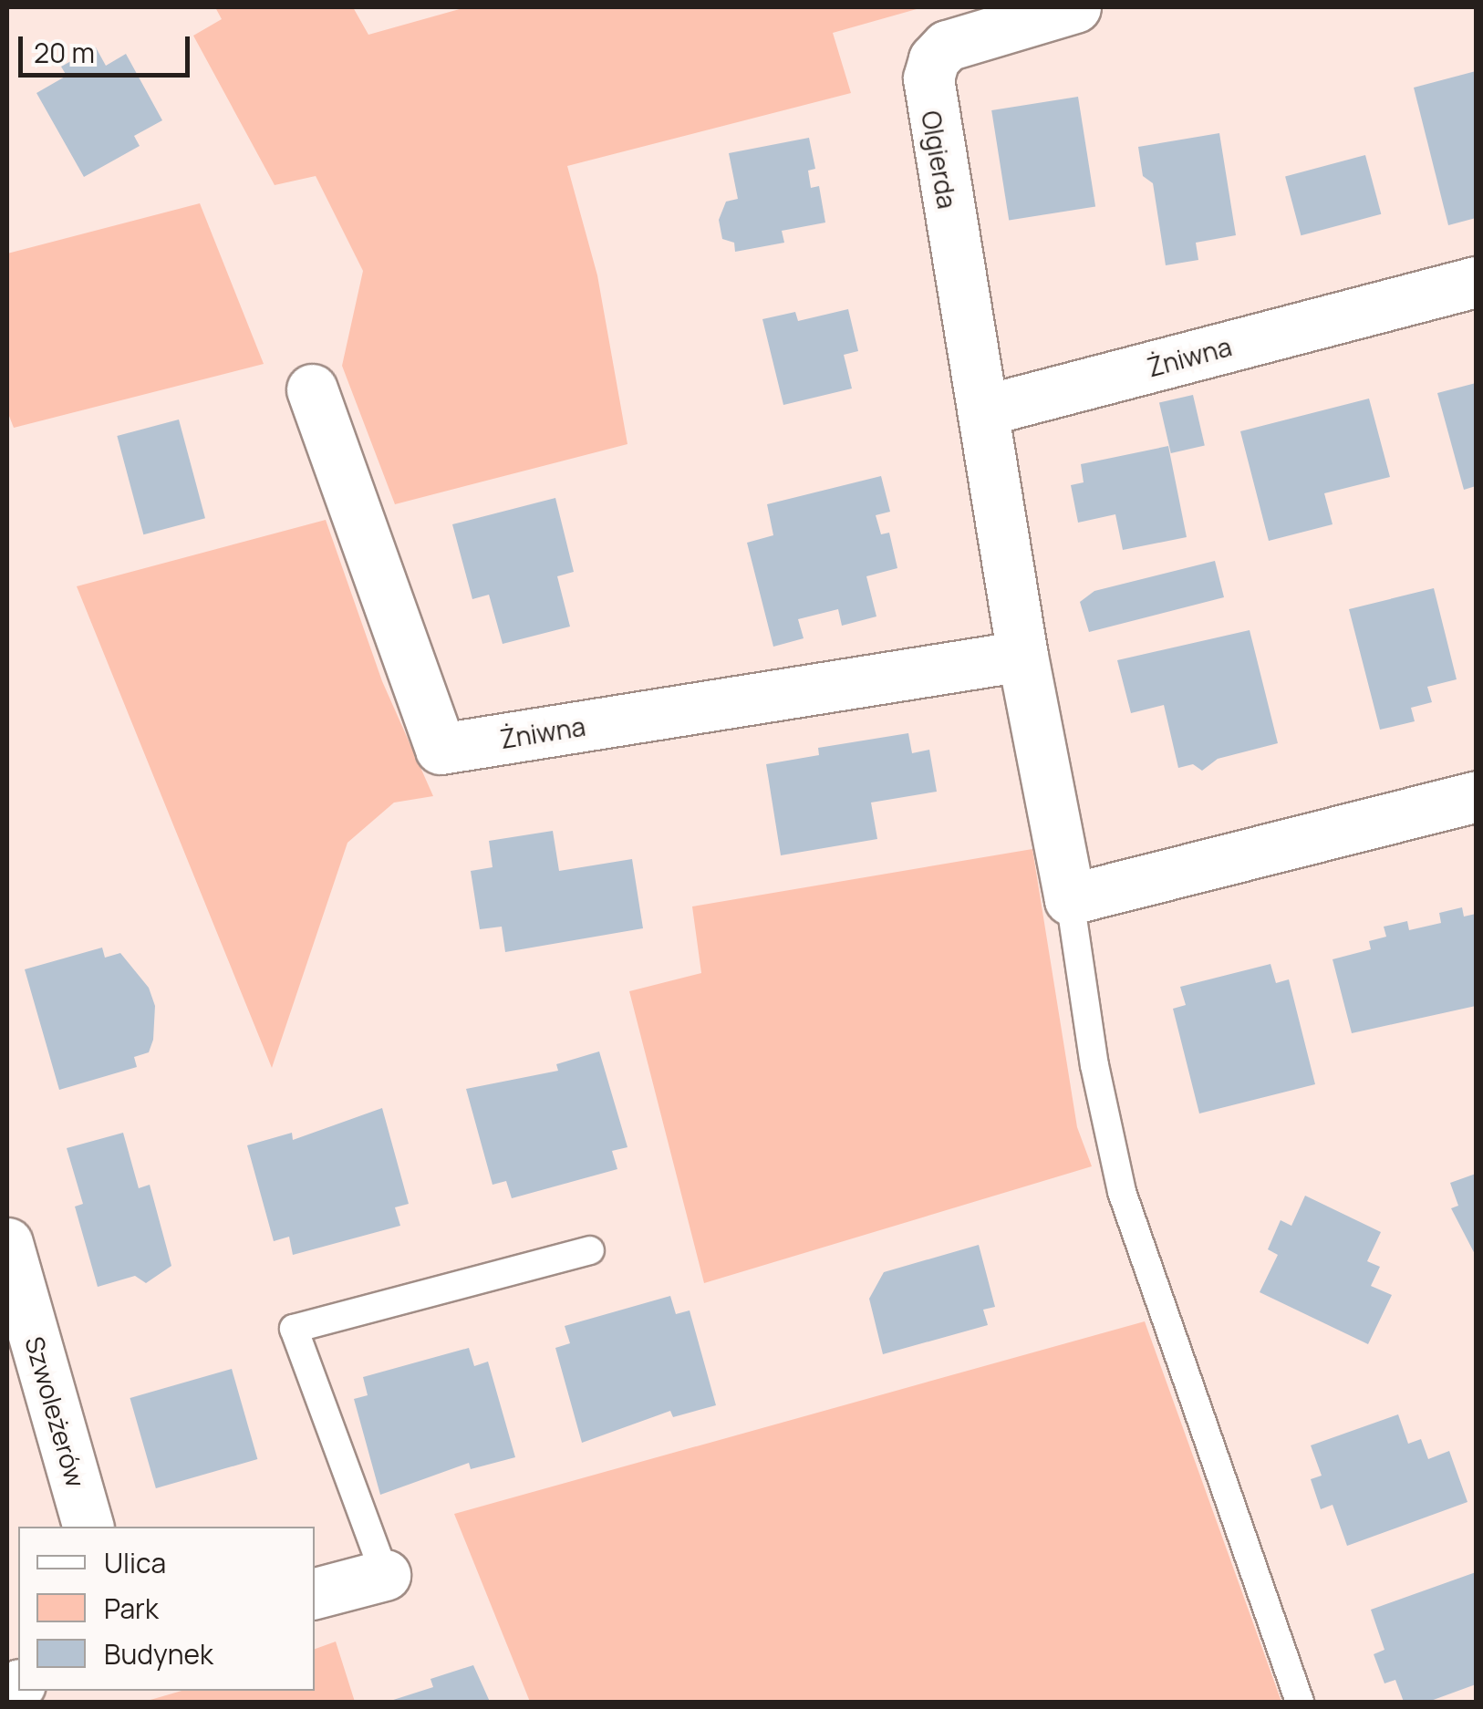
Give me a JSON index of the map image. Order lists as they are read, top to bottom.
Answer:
{
  "streets": {
    "street": ["Olgierda", "Żniwna", "Szwoleżerów"]
  },
  "crossings": [
    ["Olgierda", "Żniwna"]
  ],
  "legend": ["Ulica", "Park", "Budynek"],
  "scale_bar": "20 m"
}
